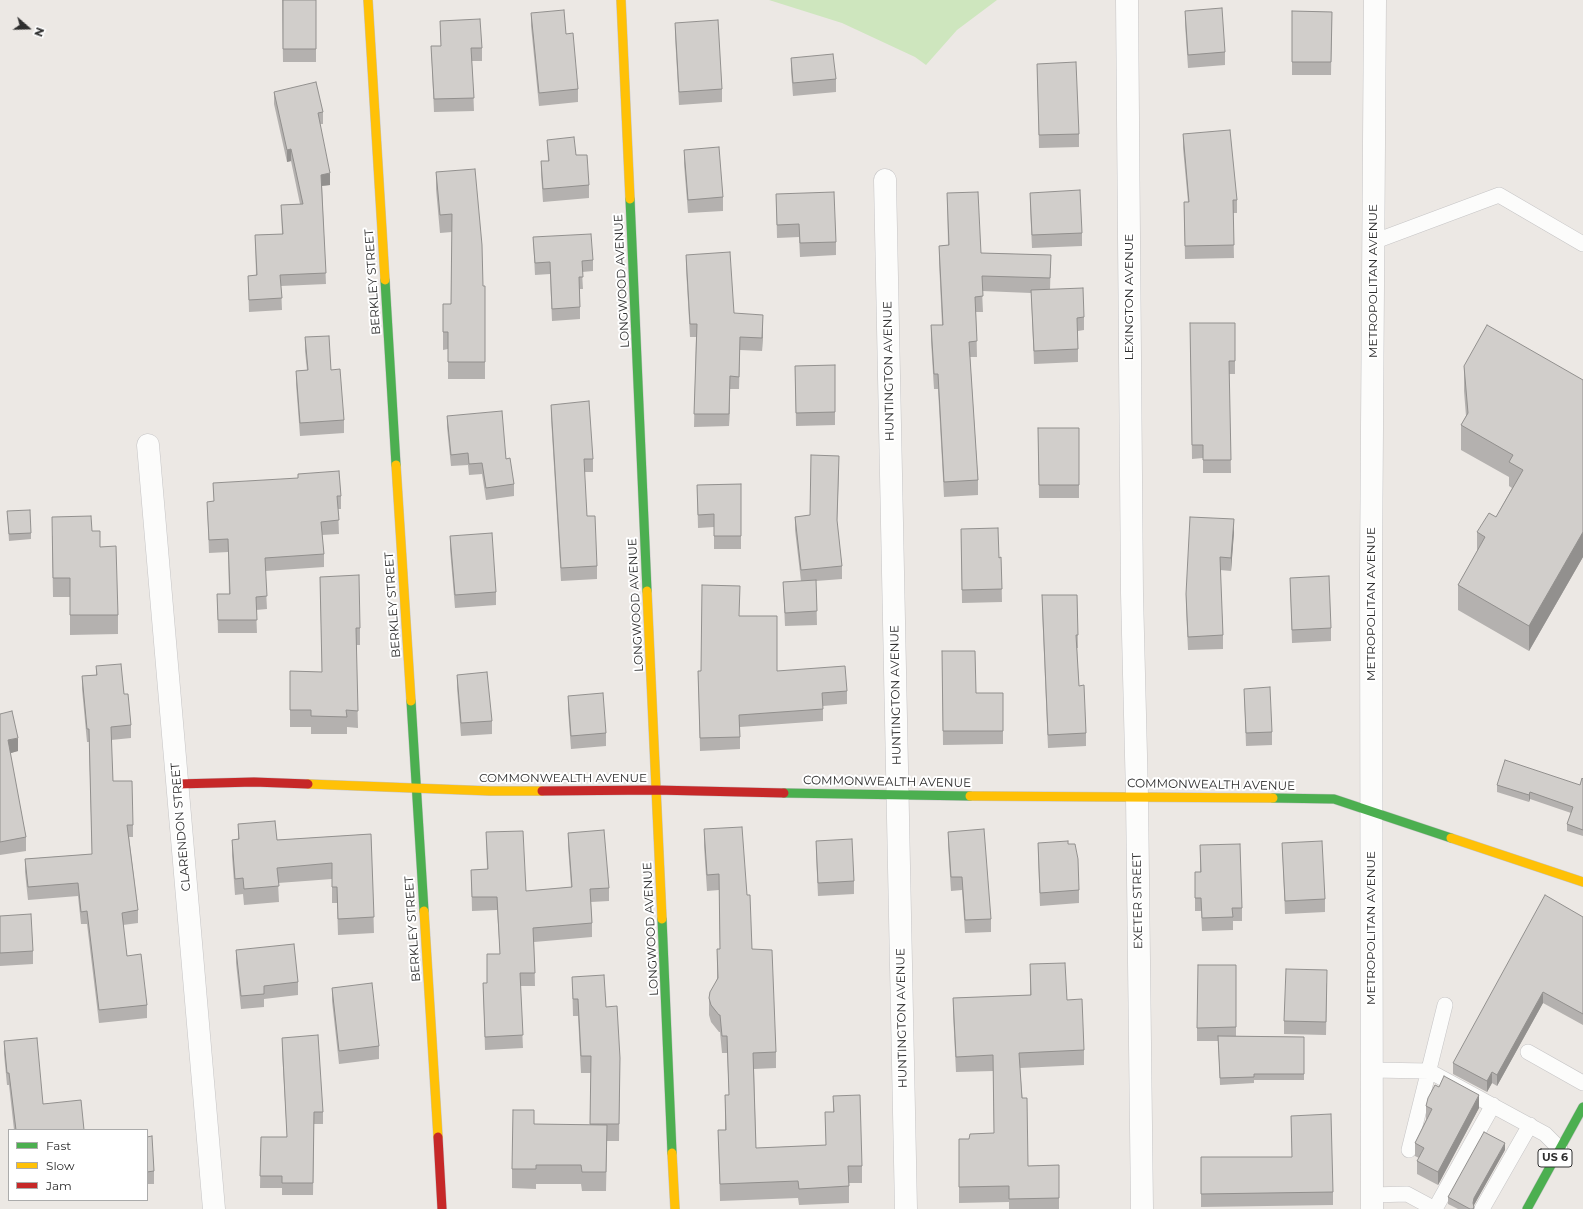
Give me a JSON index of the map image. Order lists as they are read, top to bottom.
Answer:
{
  "streets": {
    "street": [
      "LONGWOOD AVENUE",
      "METROPOLITAN AVENUE",
      "BERKLEY STREET",
      "LEXINGTON AVENUE",
      "HUNTINGTON AVENUE",
      "COMMONWEALTH AVENUE",
      "CLARENDON STREET",
      "EXETER STREET",
      "US 6"
    ]
  },
  "crossings": [
    ["LONGWOOD AVENUE", "COMMONWEALTH AVENUE"],
    ["METROPOLITAN AVENUE", "COMMONWEALTH AVENUE"],
    ["BERKLEY STREET", "COMMONWEALTH AVENUE"],
    ["LEXINGTON AVENUE", "EXETER STREET"],
    ["HUNTINGTON AVENUE", "COMMONWEALTH AVENUE"],
    ["COMMONWEALTH AVENUE", "CLARENDON STREET"],
    ["COMMONWEALTH AVENUE", "EXETER STREET"]
  ],
  "legend": ["Fast", "Slow", "Jam"],
  "north": "right"
}
